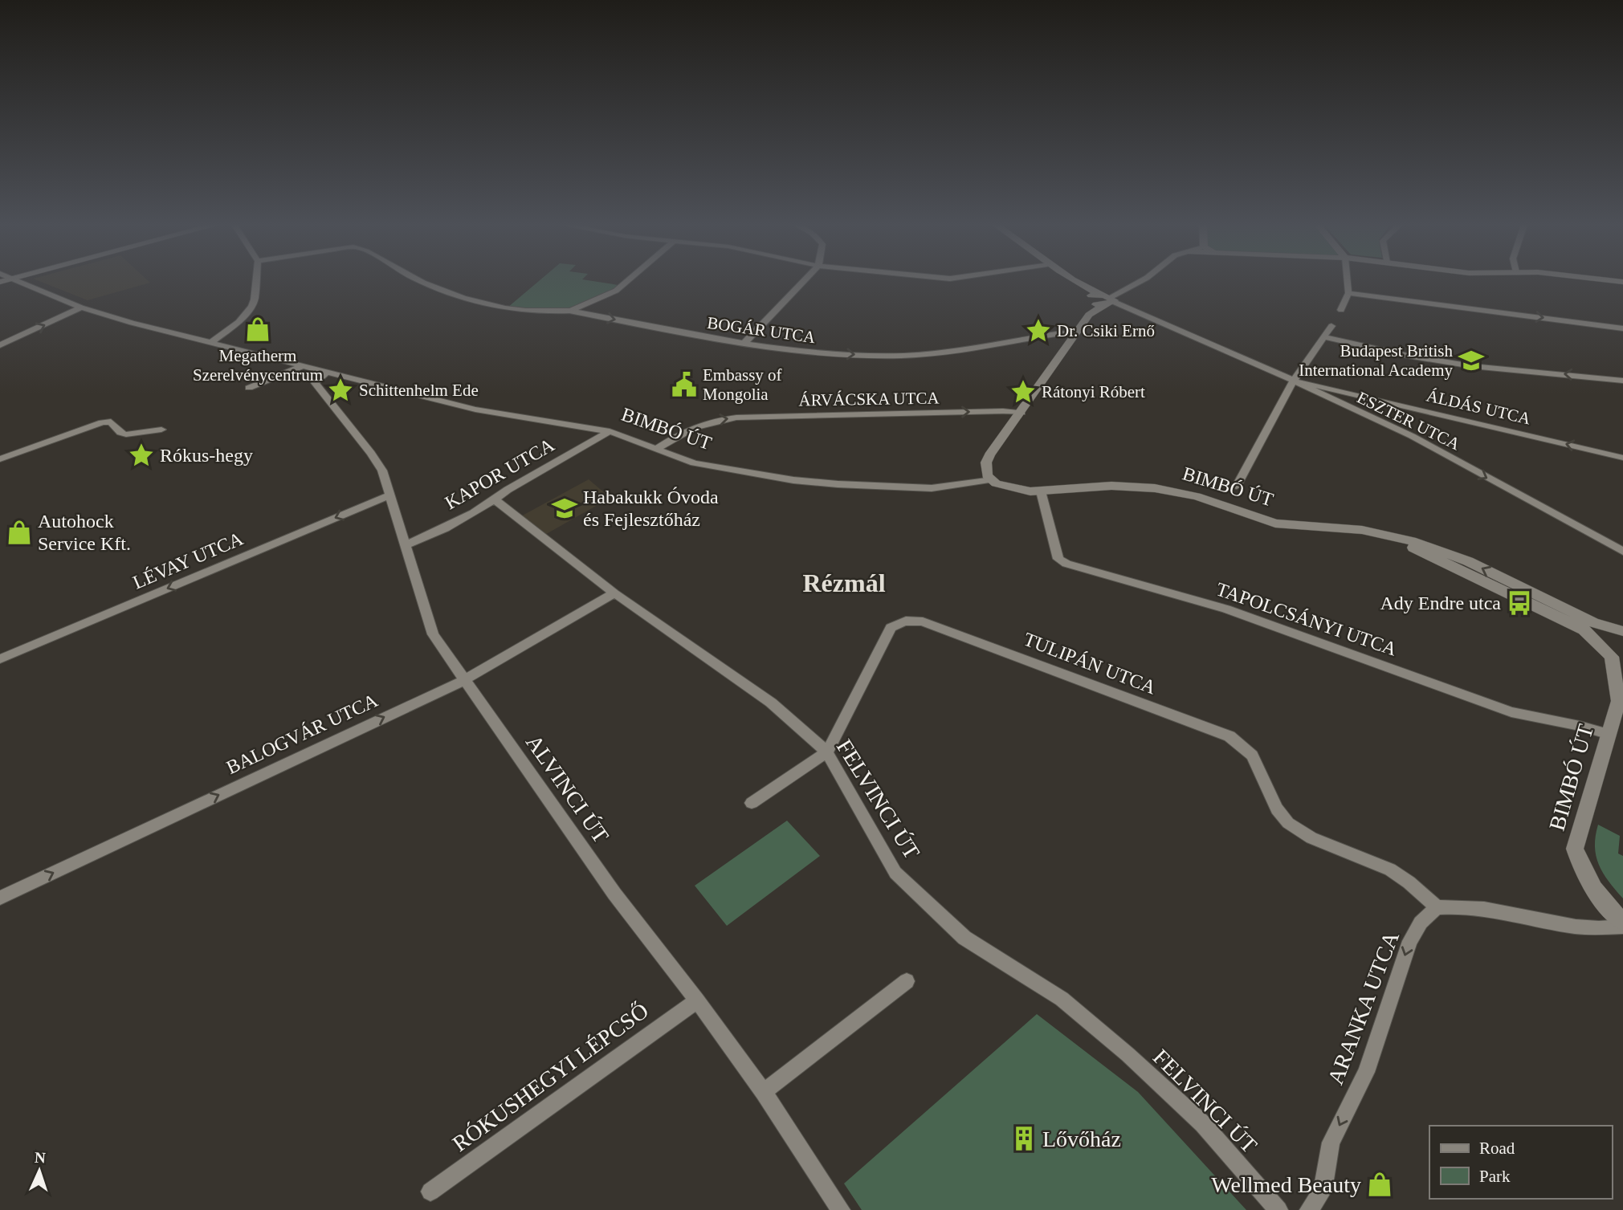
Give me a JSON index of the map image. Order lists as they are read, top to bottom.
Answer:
{
  "streets": {
    "street": [
      "BOGÁR UTCA",
      "ÁRVÁCSKA UTCA",
      "ÁLDÁS UTCA",
      "ESZTER UTCA",
      "BIMBÓ ÚT",
      "KAPOR UTCA",
      "LÉVAY UTCA",
      "TAPOLCSÁNYI UTCA",
      "TULIPÁN UTCA",
      "BALOGVÁR UTCA",
      "ALVINCI ÚT",
      "FELVINCI ÚT",
      "ARANKA UTCA",
      "RÓKUSHEGYI LÉPCSŐ"
    ]
  },
  "crossings": [
    ["ÁRVÁCSKA UTCA", "BIMBÓ ÚT"],
    ["ÁLDÁS UTCA", "ESZTER UTCA"],
    ["BIMBÓ ÚT", "KAPOR UTCA"],
    ["BIMBÓ ÚT", "TAPOLCSÁNYI UTCA"],
    ["BIMBÓ ÚT", "ALVINCI ÚT"],
    ["KAPOR UTCA", "ALVINCI ÚT"],
    ["KAPOR UTCA", "FELVINCI ÚT"],
    ["LÉVAY UTCA", "ALVINCI ÚT"],
    ["TULIPÁN UTCA", "FELVINCI ÚT"],
    ["TULIPÁN UTCA", "ARANKA UTCA"],
    ["BALOGVÁR UTCA", "ALVINCI ÚT"],
    ["BALOGVÁR UTCA", "FELVINCI ÚT"],
    ["ALVINCI ÚT", "RÓKUSHEGYI LÉPCSŐ"]
  ],
  "one_way": [
    "BOGÁR UTCA",
    "ÁRVÁCSKA UTCA",
    "LÉVAY UTCA",
    "BALOGVÁR UTCA",
    "ARANKA UTCA"
  ],
  "districts": ["Rézmál"],
  "places": {
    "shop": ["Megatherm Szerelvénycentrum", "Autohock Service Kft.", "Wellmed Beauty"],
    "place": [
      "Dr. Csiki Ernő",
      "Schittenhelm Ede",
      "Rátonyi Róbert",
      "Rókus-hegy"
    ],
    "school or university": ["Budapest British International Academy", "Habakukk Óvoda és Fejlesztőház"],
    "public building": ["Embassy of Mongolia"],
    "bus stop": ["Ady Endre utca"],
    "building": ["Lővőház"]
  },
  "legend": ["Road", "Park"],
  "north": "top"
}
